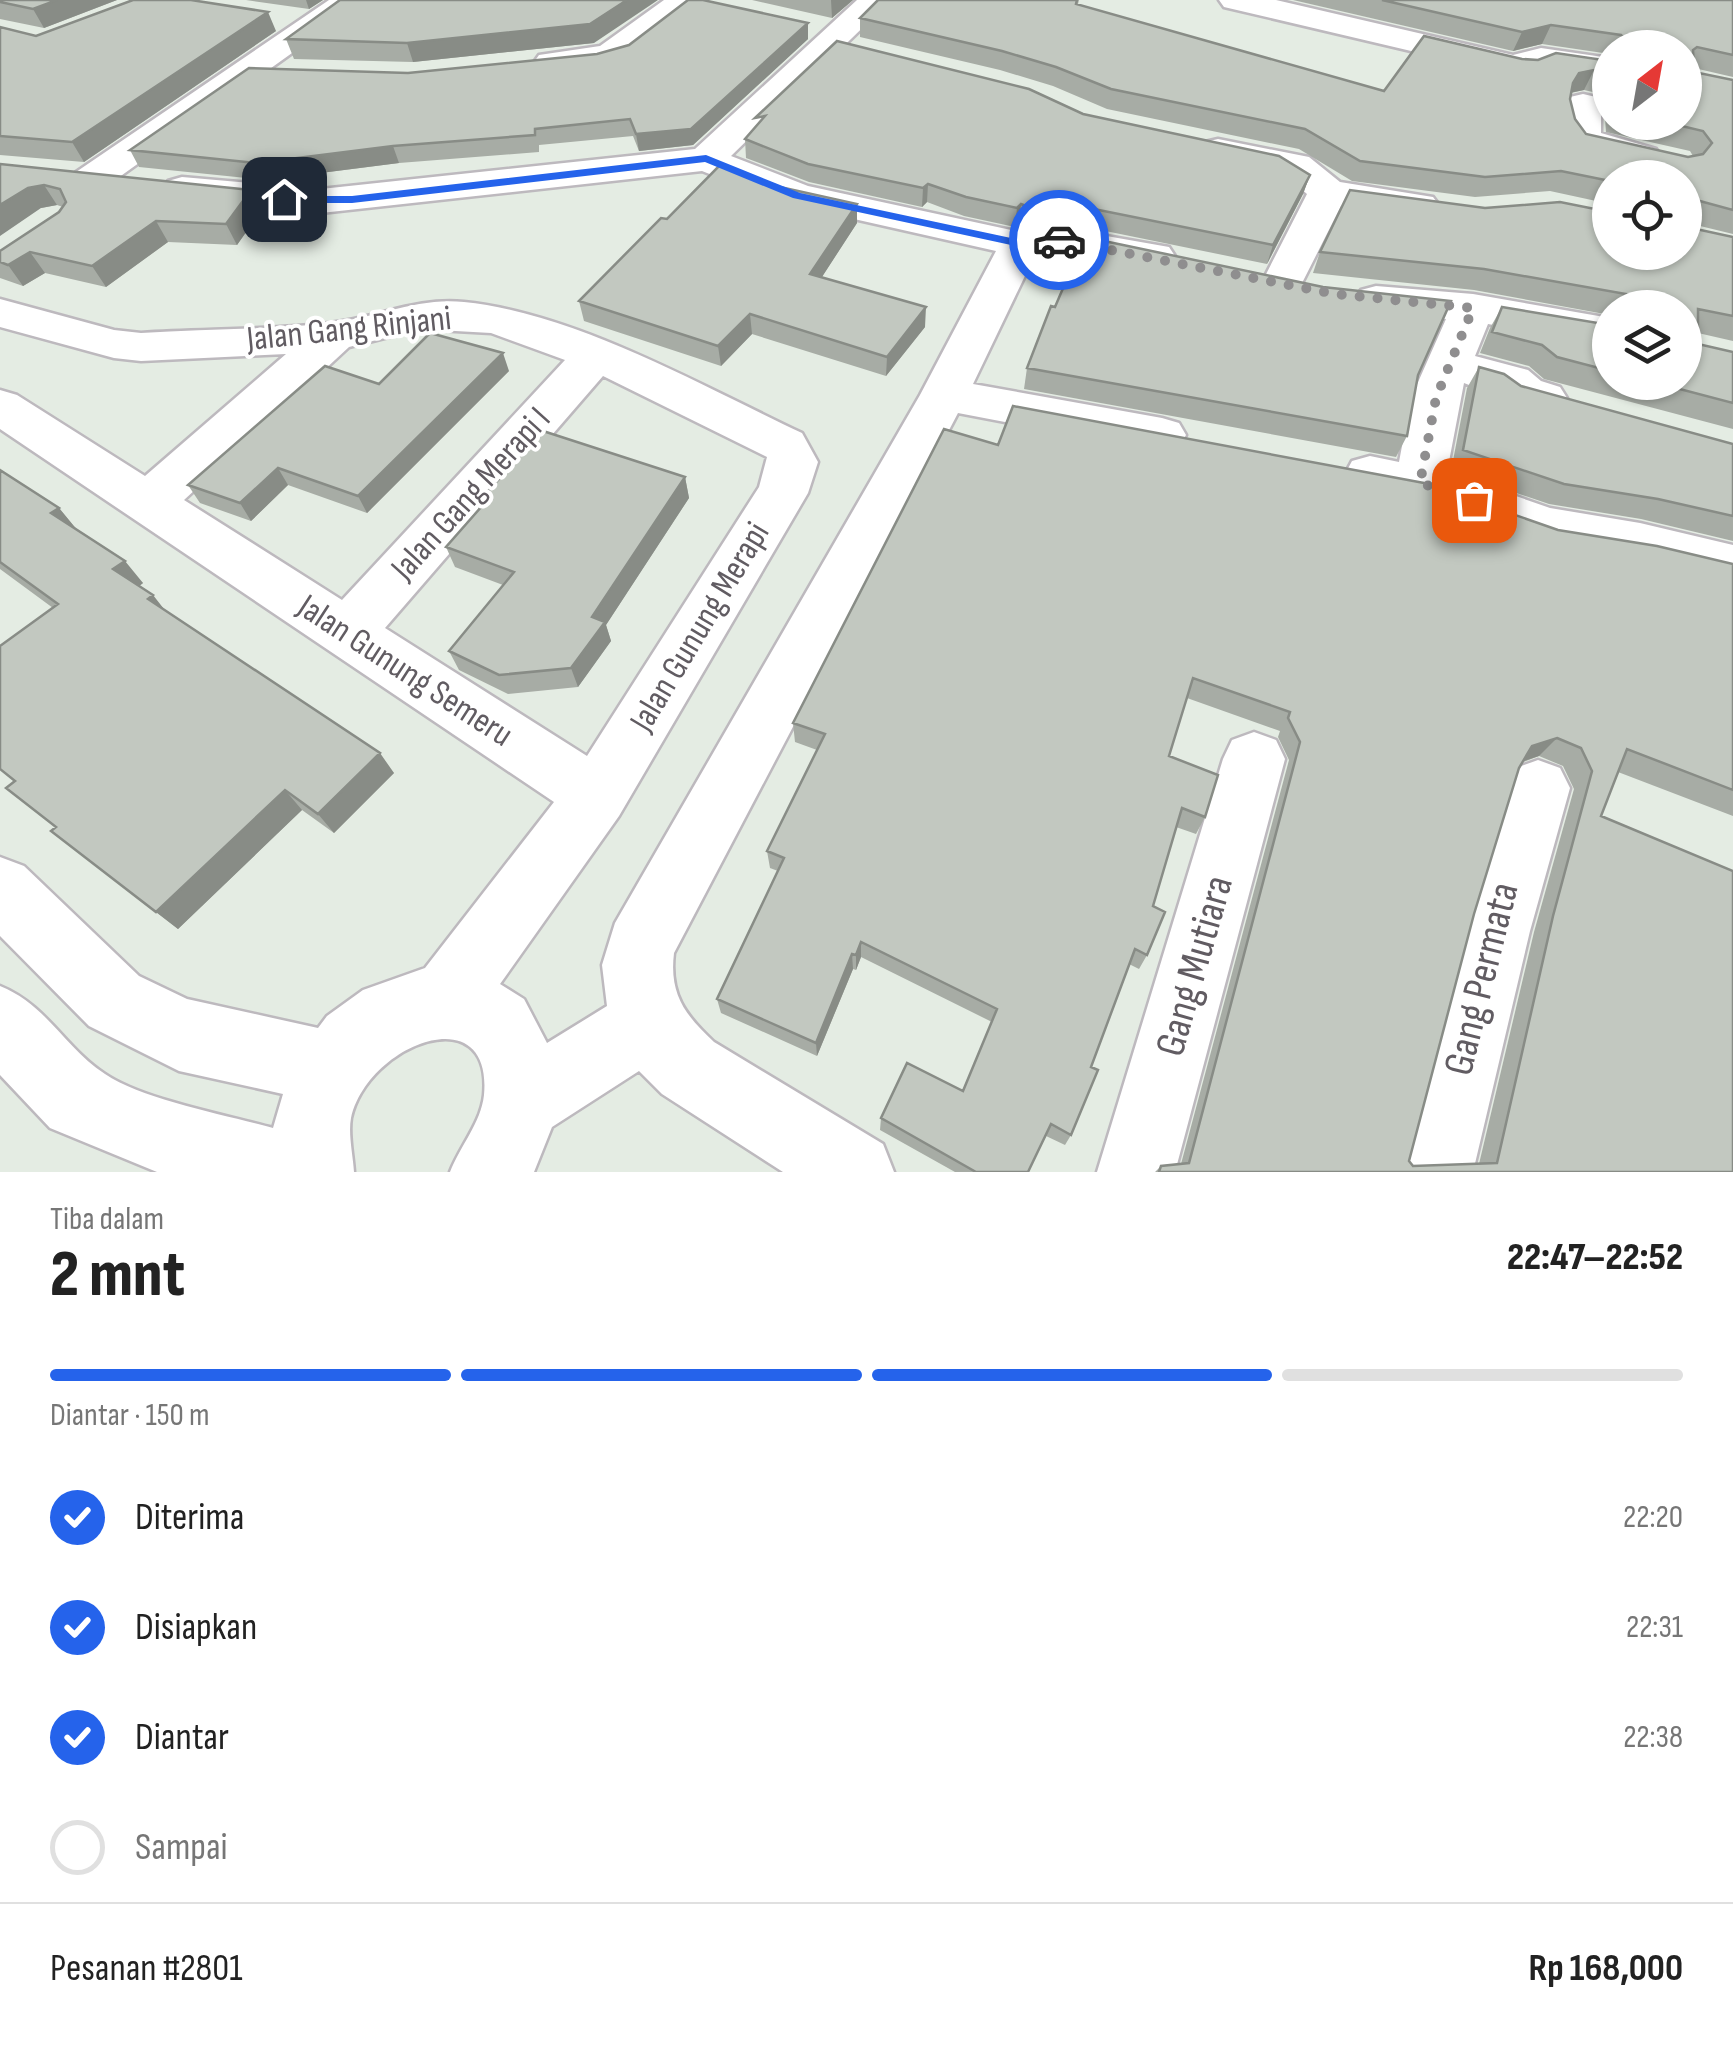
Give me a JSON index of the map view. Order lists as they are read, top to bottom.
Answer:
{
  "streets": {
    "street": [
      "Jalan Gang Rinjani",
      "Jalan Gang Merapi I",
      "Jalan Gunung Merapi",
      "Jalan Gunung Semeru",
      "Gang Mutiara",
      "Gang Permata"
    ]
  },
  "crossings": [
    ["Jalan Gang Rinjani", "Jalan Gang Merapi I"],
    ["Jalan Gang Rinjani", "Jalan Gunung Merapi"],
    ["Jalan Gang Merapi I", "Jalan Gunung Semeru"],
    ["Jalan Gunung Merapi", "Jalan Gunung Semeru"]
  ],
  "north": "top right",
  "page": {
    "heading": ["2 mnt", "Tiba dalam", "22:47–22:52"],
    "panel": ["Pesanan #2801", "Rp 168,000"],
    "bar": "Diantar · 150 m",
    "list": [
      ["Diterima", "22:20"],
      ["Disiapkan", "22:31"],
      ["Diantar", "22:38"],
      "Sampai"
    ]
  }
}
